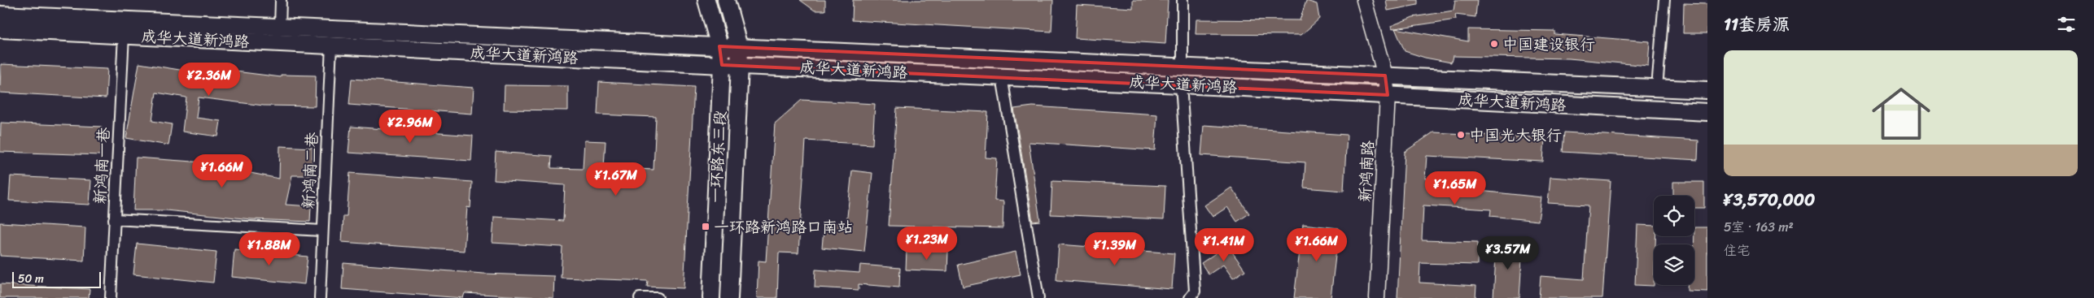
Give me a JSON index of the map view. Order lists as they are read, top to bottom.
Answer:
{
  "streets": {
    "main road": ["成华大道新鸿路", "一环路东三段"],
    "street": ["新鸿南一巷", "新鸿南二巷", "新鸿南路"]
  },
  "crossings": [
    ["成华大道新鸿路", "一环路东三段"],
    ["成华大道新鸿路", "新鸿南一巷"],
    ["成华大道新鸿路", "新鸿南二巷"],
    ["成华大道新鸿路", "新鸿南路"]
  ],
  "places": {
    "other": ["中国建设银行", "中国光大银行"],
    "transit": ["一环路新鸿路口南站"]
  },
  "scale_bar": "50 m",
  "page": {
    "heading": "11套房源",
    "list": [
      {
        "name": "¥3,570,000",
        "note": "5室 · 163 m² · 住宅"
      }
    ],
    "price": [
      "¥2.36M",
      "¥2.96M",
      "¥1.66M",
      "¥1.67M",
      "¥1.65M",
      "¥1.23M",
      "¥1.41M",
      "¥1.66M",
      "¥1.88M",
      "¥1.39M",
      "¥3.57M"
    ],
    "scale": "50 m"
  }
}
